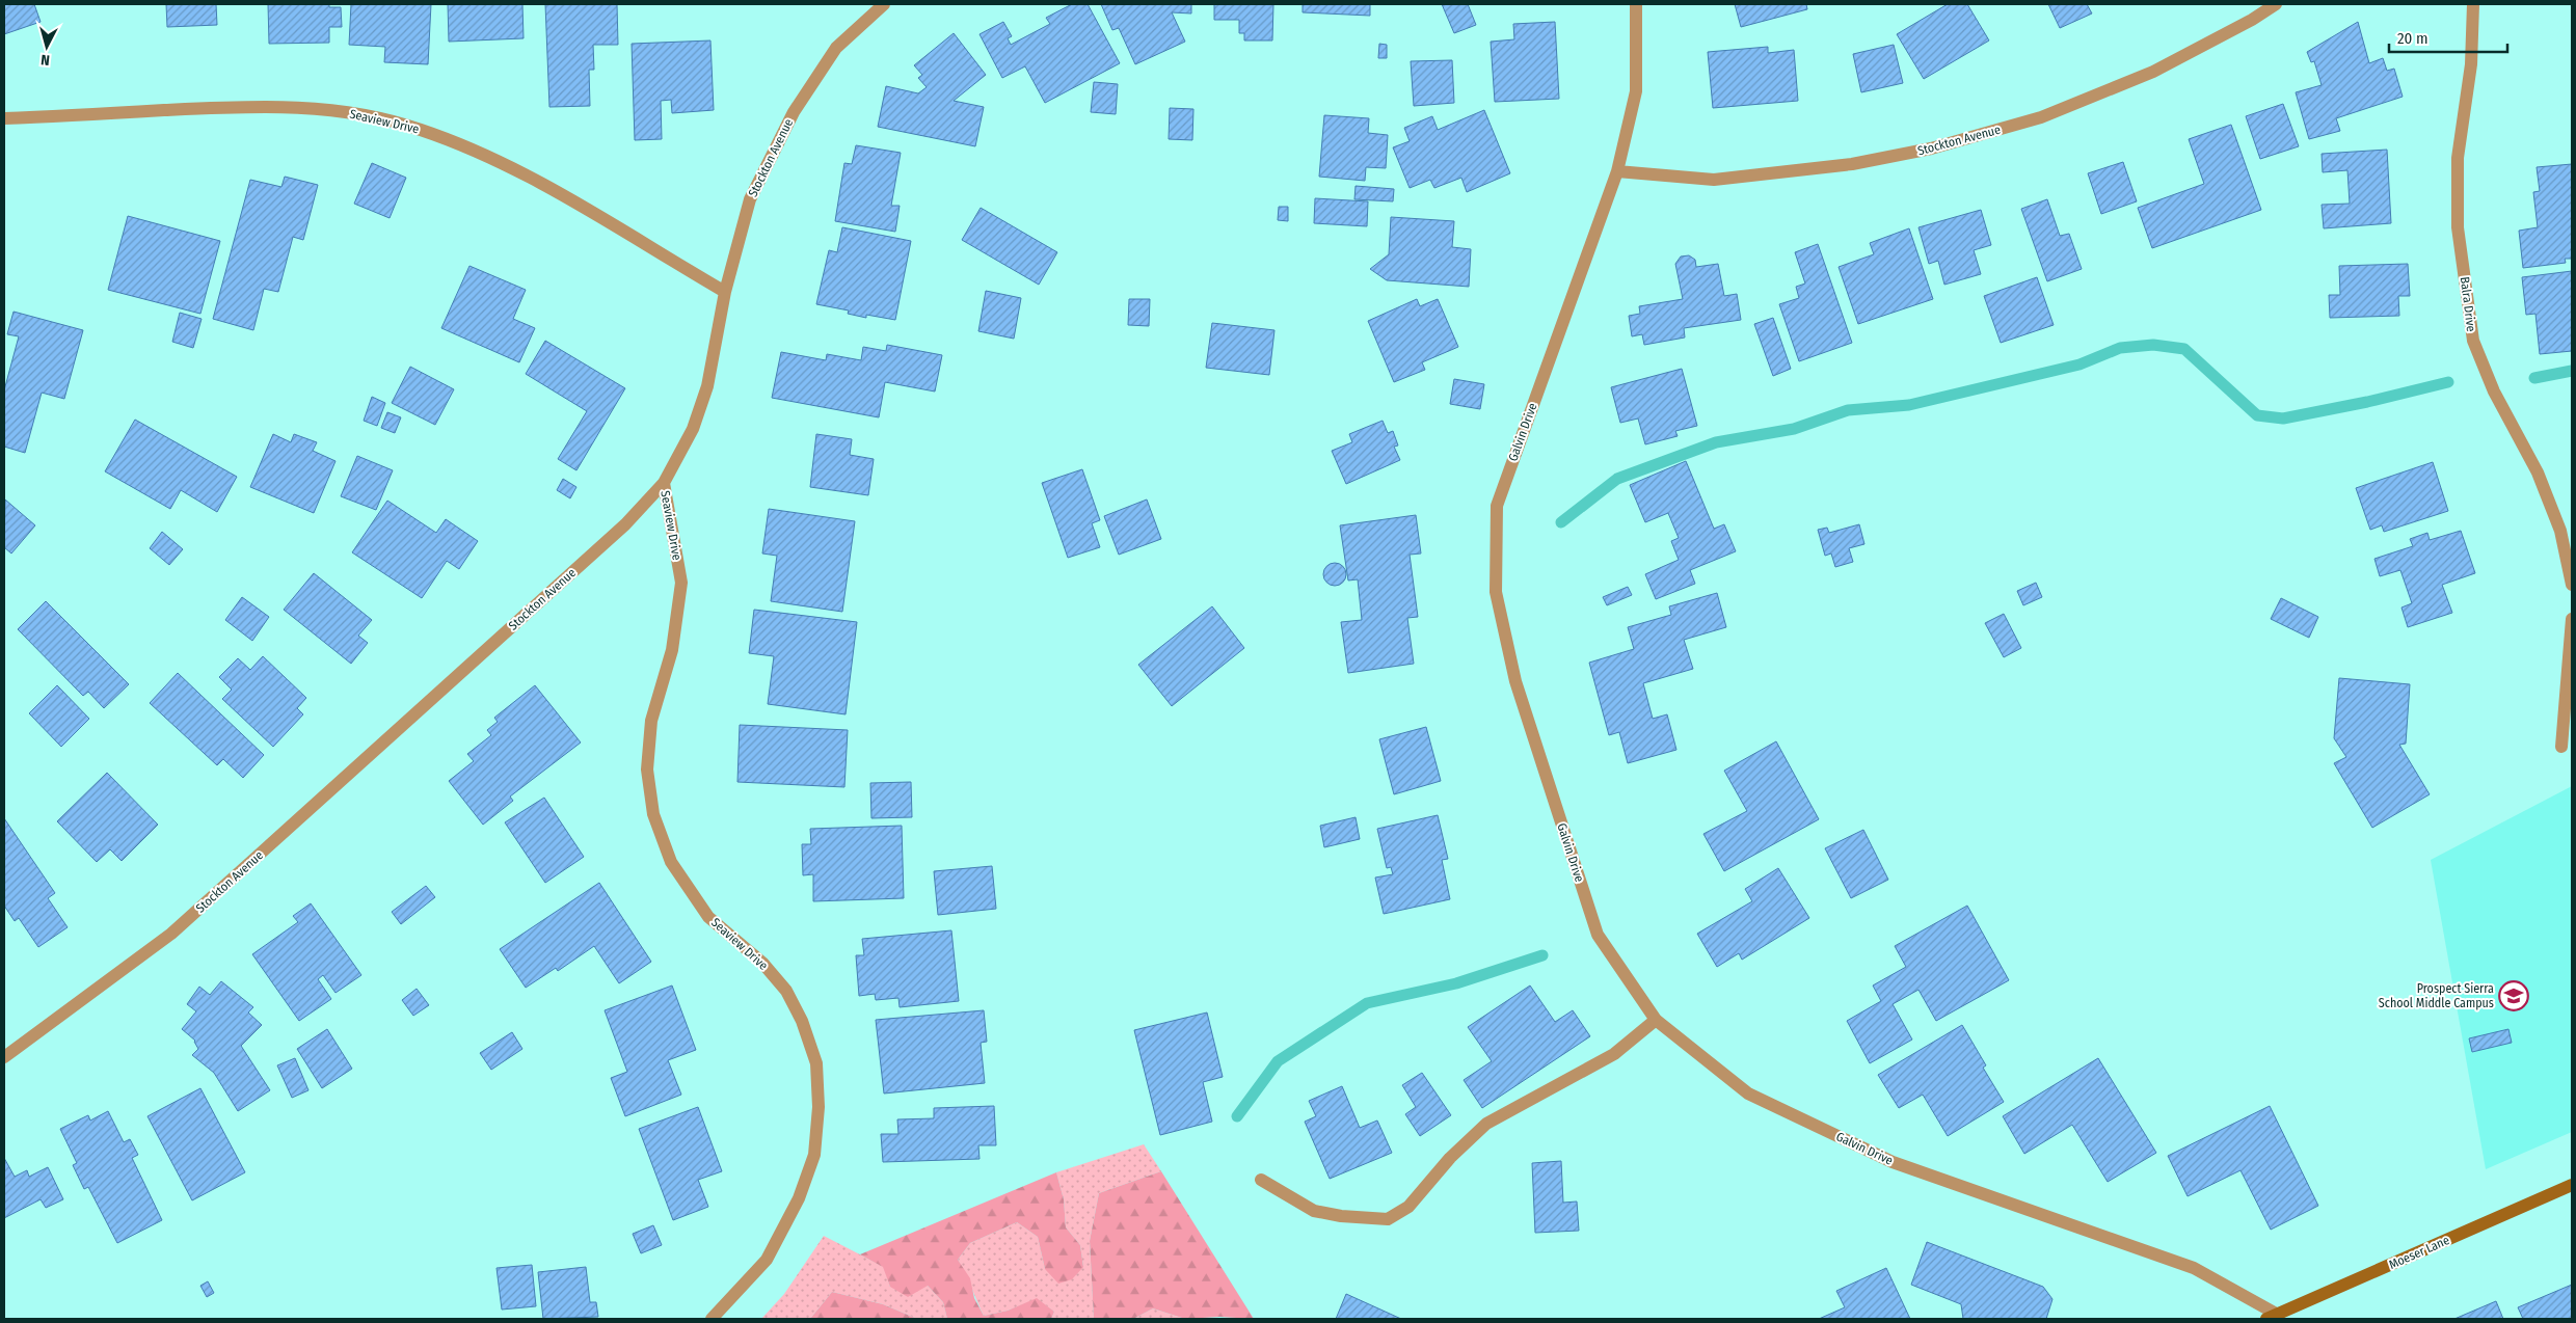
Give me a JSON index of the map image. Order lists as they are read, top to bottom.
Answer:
{
  "streets": {
    "street": [
      "Seaview Drive",
      "Stockton Avenue",
      "Balra Drive",
      "Galvin Drive",
      "Moeser Lane"
    ]
  },
  "crossings": [
    ["Seaview Drive", "Stockton Avenue"],
    ["Stockton Avenue", "Galvin Drive"],
    ["Galvin Drive", "Moeser Lane"]
  ],
  "places": {
    "school or university": ["Prospect Sierra School Middle Campus"]
  },
  "scale_bar": "20 m",
  "north": "bottom"
}
